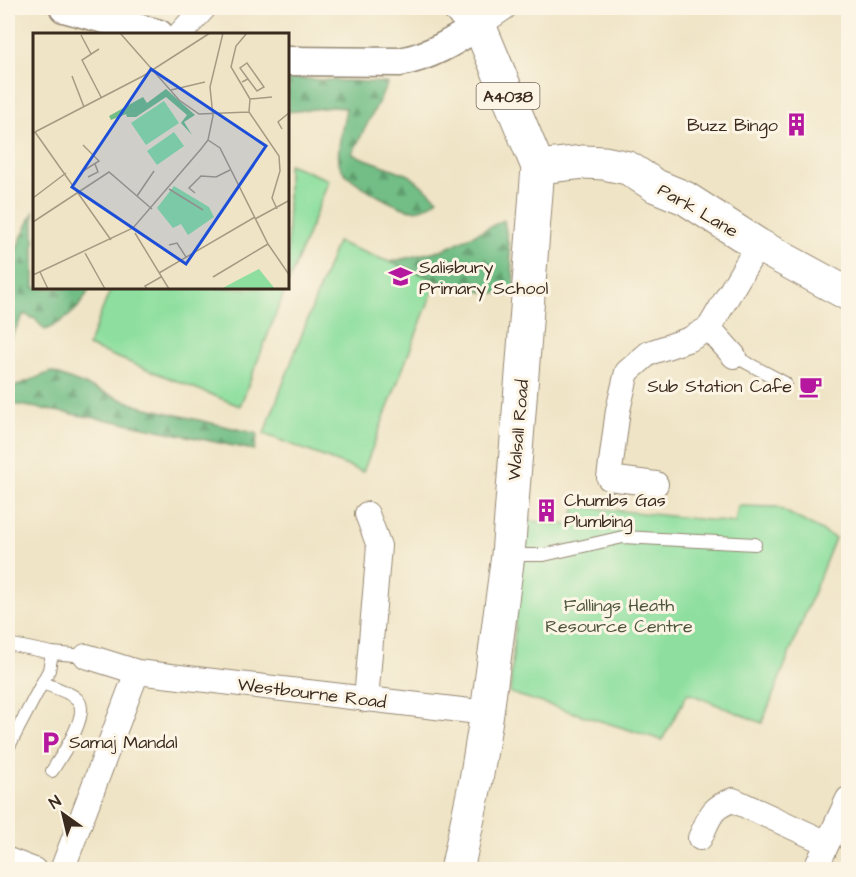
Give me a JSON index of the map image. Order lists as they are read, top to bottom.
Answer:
{
  "streets": {
    "main road": ["A4038", "Park Lane", "Walsall Road"],
    "street": ["Westbourne Road"]
  },
  "crossings": [
    ["Park Lane", "Walsall Road"],
    ["Walsall Road", "Westbourne Road"]
  ],
  "parks": ["Fallings Heath Resource Centre"],
  "places": {
    "building": ["Buzz Bingo", "Chumbs Gas Plumbing"],
    "school or university": ["Salisbury Primary School"],
    "cafe": ["Sub Station Cafe"],
    "parking": ["Samaj Mandal"]
  },
  "north": "top left"
}
